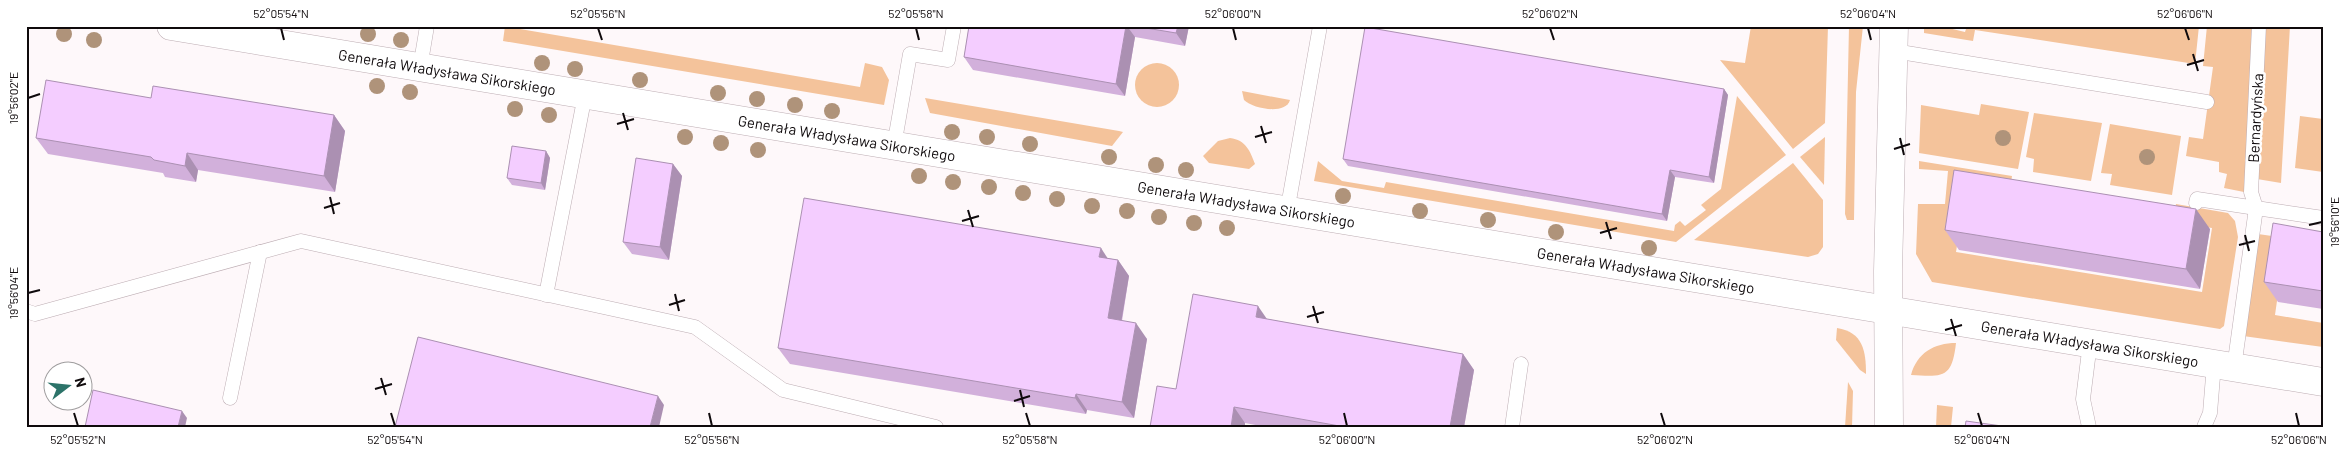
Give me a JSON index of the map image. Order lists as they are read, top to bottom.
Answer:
{
  "streets": {
    "street": ["Generała Władysława Sikorskiego"],
    "lane": ["Bernardyńska"]
  },
  "crossings": [
    ["Generała Władysława Sikorskiego", "Bernardyńska"]
  ],
  "north": "right",
  "coordinates": [
    "52°05'54\"N",
    "52°05'56\"N",
    "52°05'58\"N",
    "52°06'00\"N",
    "52°06'02\"N",
    "52°06'04\"N",
    "52°06'06\"N",
    "19°56'02\"E",
    "19°56'10\"E",
    "19°56'04\"E",
    "52°05'52\"N"
  ]
}
